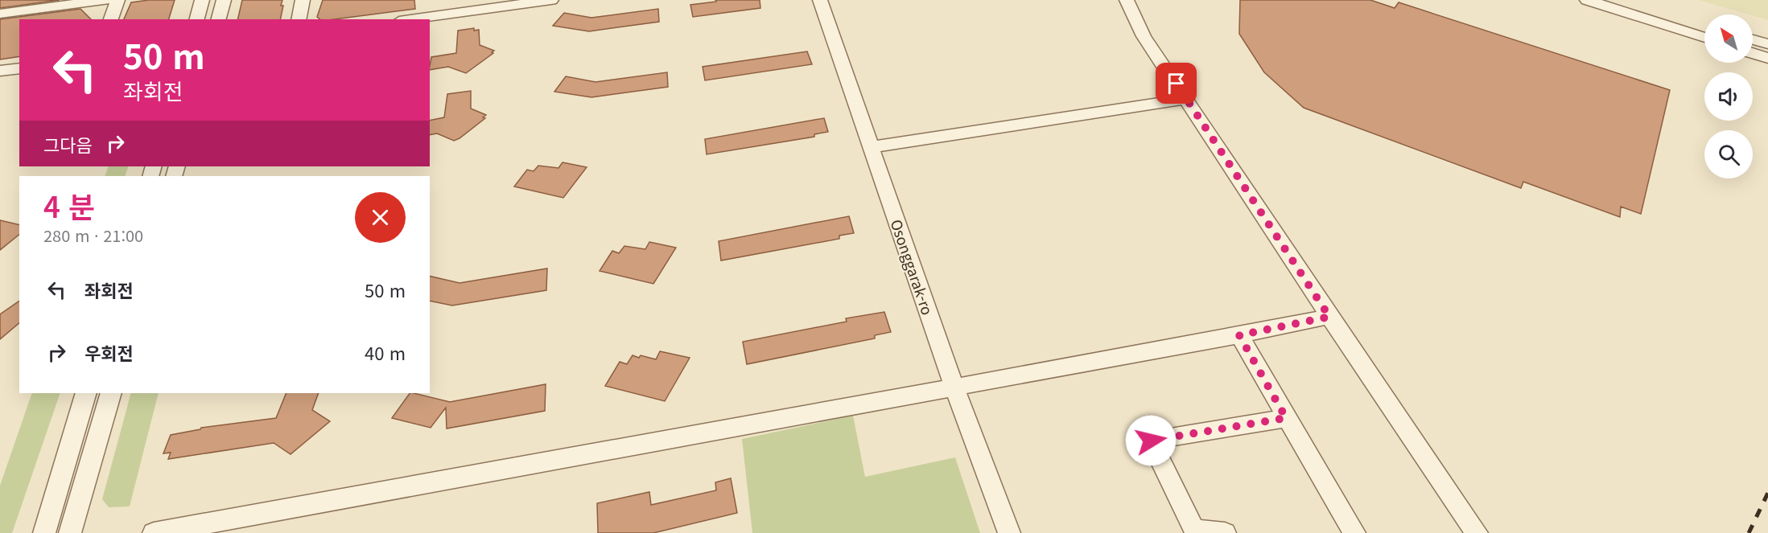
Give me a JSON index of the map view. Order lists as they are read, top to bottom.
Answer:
{
  "streets": {
    "street": ["Osonggarak-ro"]
  },
  "north": "top left",
  "page": {
    "turn": ["50 m", "좌회전"],
    "then": "그다음",
    "heading": ["4 분", "280 m · 21:00"],
    "list": [
      {
        "name": "좌회전",
        "value": "50 m"
      },
      {
        "name": "우회전",
        "value": "40 m"
      }
    ]
  }
}
